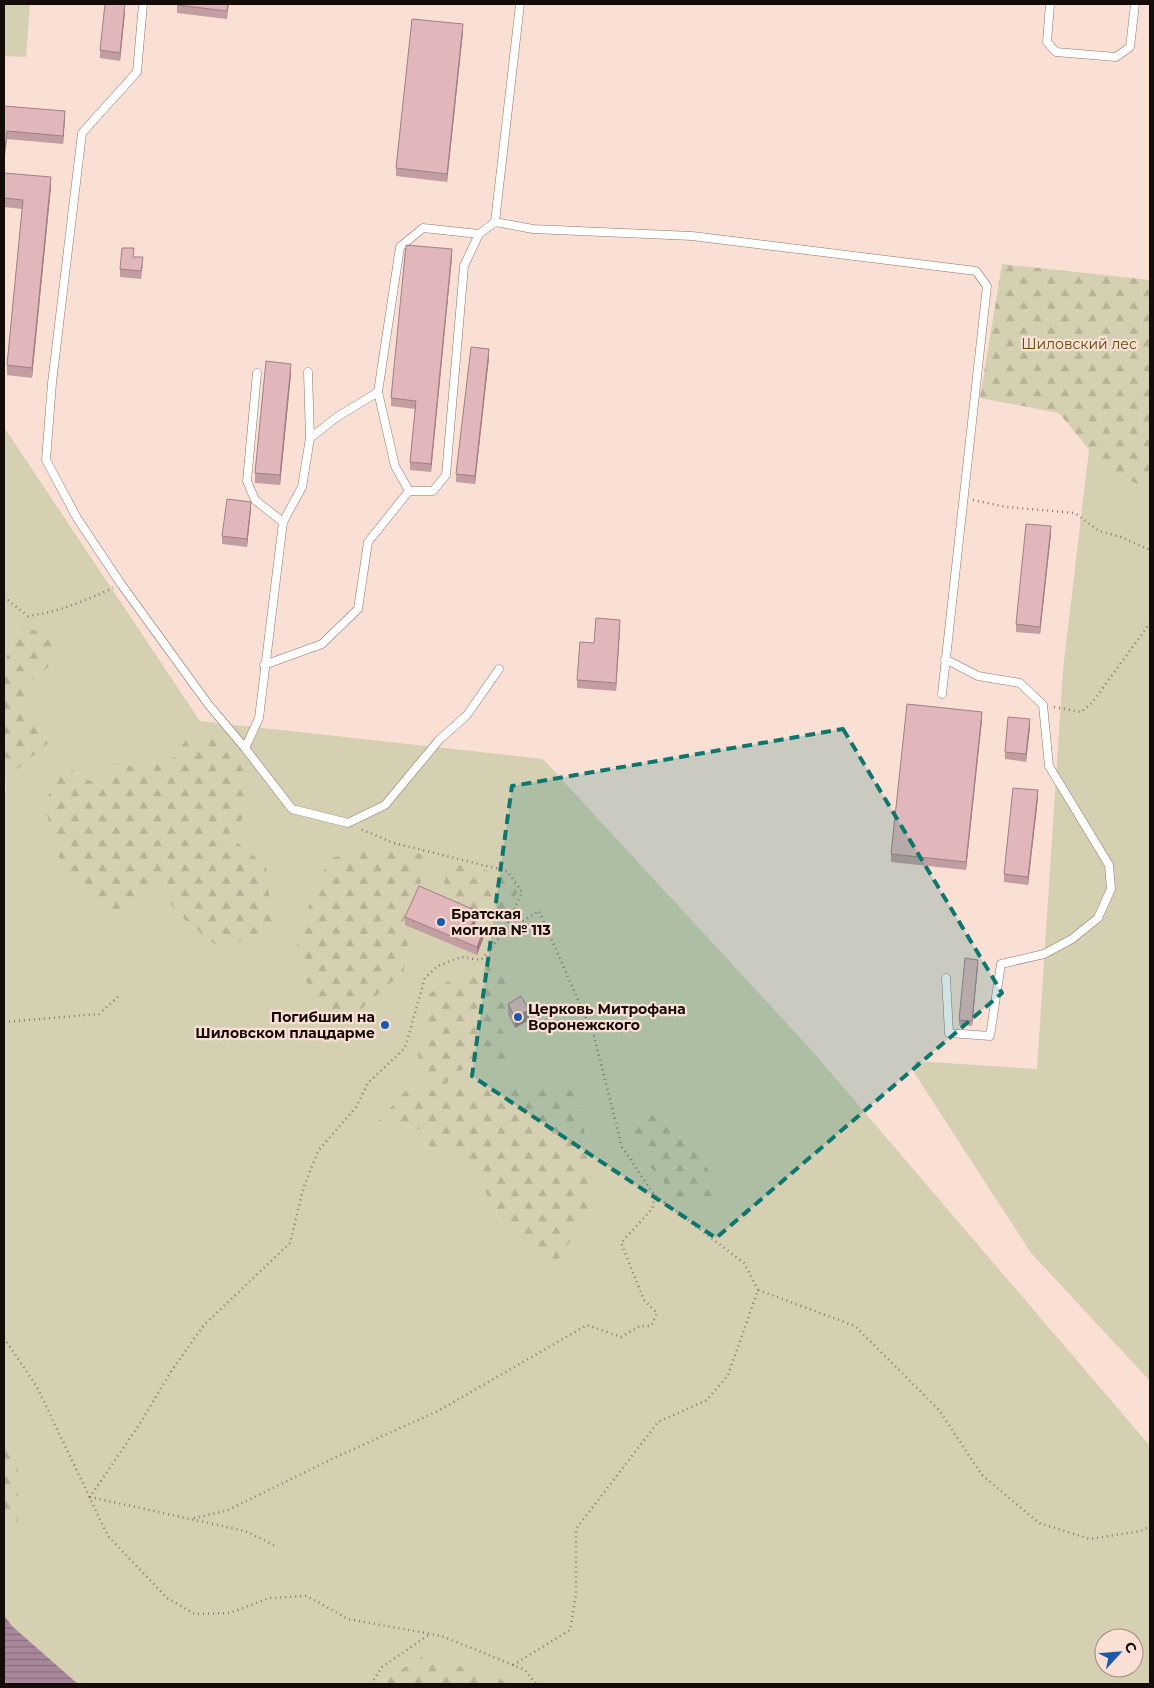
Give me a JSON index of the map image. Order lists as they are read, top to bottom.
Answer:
{
  "parks": ["Шиловский лес"],
  "places": ["Братская могила № 113", "Церковь Митрофана Воронежского", "Погибшим на Шиловском плацдарме"],
  "north": "top right"
}
